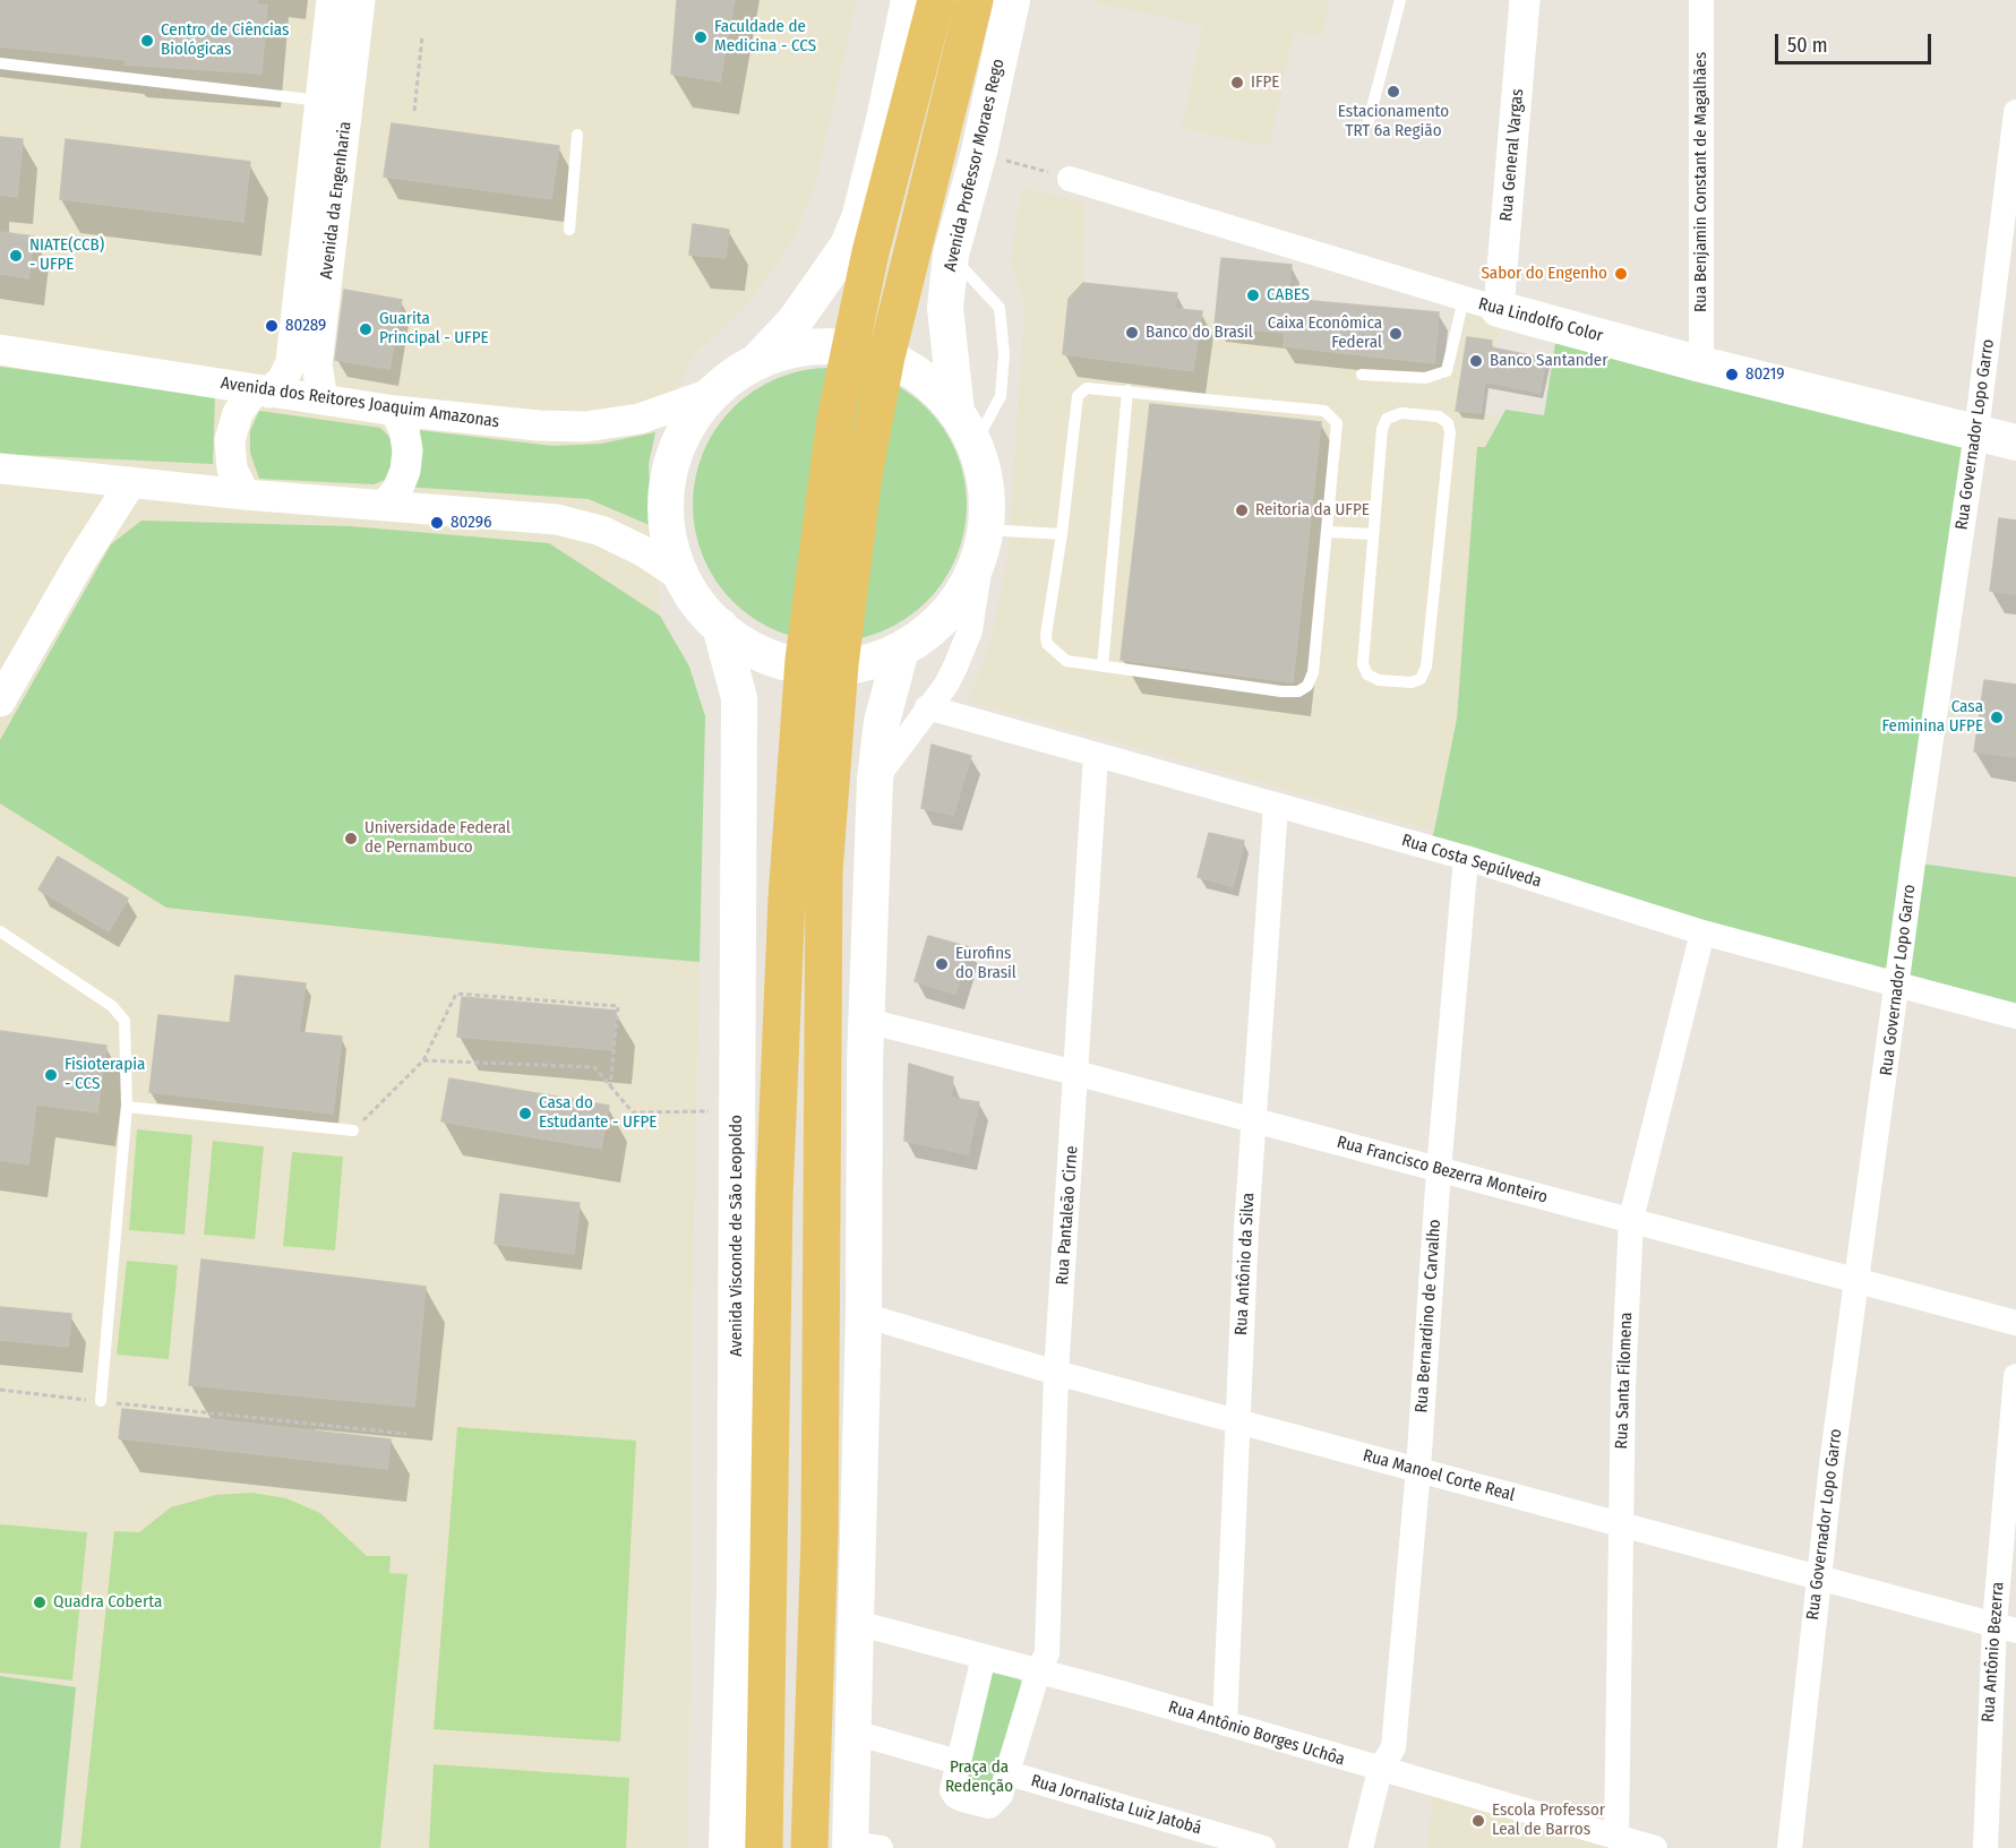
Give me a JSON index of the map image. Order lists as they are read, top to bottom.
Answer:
{
  "streets": {
    "highway": ["Avenida Visconde de São Leopoldo"],
    "main road": ["Avenida Professor Moraes Rego", "Rua Lindolfo Color"],
    "street": [
      "Rua General Vargas",
      "Rua Benjamin Constant de Magalhães",
      "Avenida da Engenharia",
      "Avenida dos Reitores Joaquim Amazonas",
      "Rua Governador Lopo Garro",
      "Rua Costa Sepúlveda",
      "Rua Francisco Bezerra Monteiro",
      "Rua Pantaleão Cirne",
      "Rua Antônio da Silva",
      "Rua Bernardino de Carvalho",
      "Rua Santa Filomena",
      "Rua Manoel Corte Real",
      "Rua Antônio Bezerra",
      "Rua Antônio Borges Uchôa",
      "Rua Jornalista Luiz Jatobá"
    ]
  },
  "crossings": [
    ["Rua General Vargas", "Rua Lindolfo Color"],
    ["Rua Benjamin Constant de Magalhães", "Rua Lindolfo Color"],
    ["Avenida da Engenharia", "Avenida dos Reitores Joaquim Amazonas"],
    ["Rua Lindolfo Color", "Rua Governador Lopo Garro"],
    ["Rua Governador Lopo Garro", "Rua Costa Sepúlveda"],
    ["Rua Governador Lopo Garro", "Rua Francisco Bezerra Monteiro"],
    ["Rua Governador Lopo Garro", "Rua Manoel Corte Real"],
    ["Rua Costa Sepúlveda", "Rua Pantaleão Cirne"],
    ["Rua Costa Sepúlveda", "Rua Antônio da Silva"],
    ["Rua Costa Sepúlveda", "Rua Bernardino de Carvalho"],
    ["Rua Costa Sepúlveda", "Rua Santa Filomena"],
    ["Rua Francisco Bezerra Monteiro", "Rua Pantaleão Cirne"],
    ["Rua Francisco Bezerra Monteiro", "Rua Antônio da Silva"],
    ["Rua Francisco Bezerra Monteiro", "Rua Bernardino de Carvalho"],
    ["Rua Francisco Bezerra Monteiro", "Rua Santa Filomena"],
    ["Rua Pantaleão Cirne", "Rua Manoel Corte Real"],
    ["Rua Pantaleão Cirne", "Rua Antônio Borges Uchôa"],
    ["Rua Pantaleão Cirne", "Rua Jornalista Luiz Jatobá"],
    ["Rua Antônio da Silva", "Rua Manoel Corte Real"],
    ["Rua Antônio da Silva", "Rua Antônio Borges Uchôa"],
    ["Rua Bernardino de Carvalho", "Rua Manoel Corte Real"],
    ["Rua Bernardino de Carvalho", "Rua Antônio Borges Uchôa"],
    ["Rua Santa Filomena", "Rua Manoel Corte Real"],
    ["Rua Santa Filomena", "Rua Antônio Borges Uchôa"],
    ["Rua Manoel Corte Real", "Rua Antônio Bezerra"]
  ],
  "parks": ["Praça da Redenção"],
  "places": [
    "Faculdade de Medicina - CCS",
    "Centro de Ciências Biológicas",
    "IFPE",
    "Estacionamento TRT 6a Região",
    "NIATE(CCB) - UFPE",
    "Sabor do Engenho",
    "CABES",
    "80289",
    "Guarita Principal - UFPE",
    "Banco do Brasil",
    "Caixa Econômica Federal",
    "Banco Santander",
    "80219",
    "Reitoria da UFPE",
    "80296",
    "Casa Feminina UFPE",
    "Universidade Federal de Pernambuco",
    "Eurofins do Brasil",
    "Fisioterapia - CCS",
    "Casa do Estudante - UFPE",
    "Quadra Coberta",
    "Escola Professor Leal de Barros"
  ],
  "scale_bar": "50 m"
}
